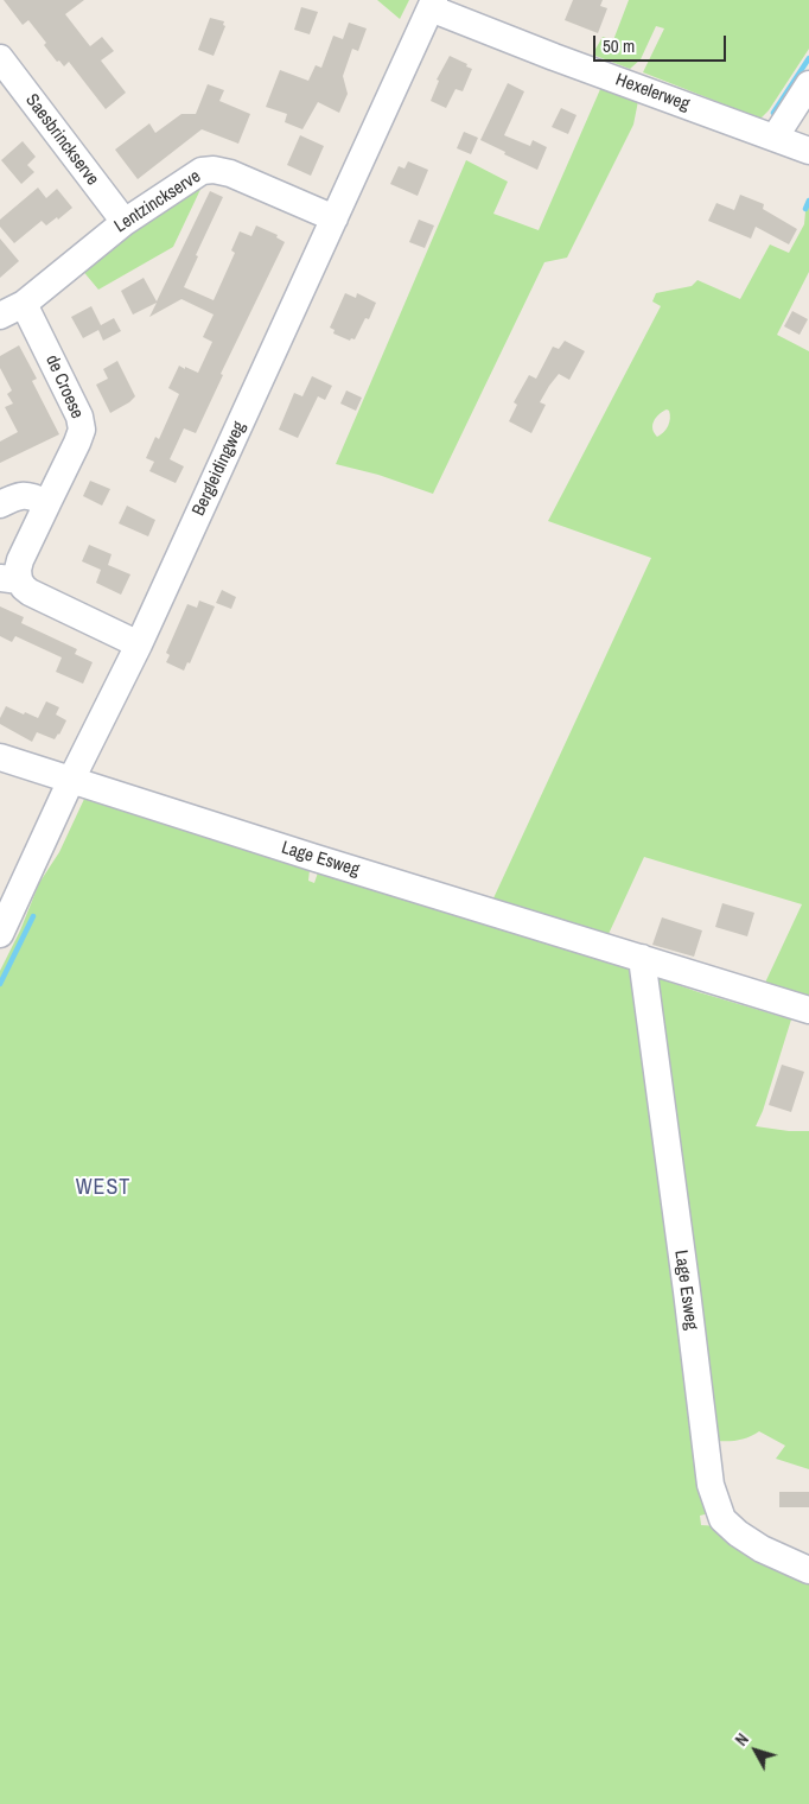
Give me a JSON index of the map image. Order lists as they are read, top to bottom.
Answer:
{
  "streets": {
    "street": [
      "Hexelerweg",
      "Saesbrinckserve",
      "Lentzinckserve",
      "de Croese",
      "Bergleidingweg",
      "Lage Esweg"
    ]
  },
  "crossings": [
    ["Hexelerweg", "Bergleidingweg"],
    ["Saesbrinckserve", "Lentzinckserve"],
    ["Lentzinckserve", "de Croese"],
    ["Lentzinckserve", "Bergleidingweg"],
    ["de Croese", "Bergleidingweg"],
    ["Bergleidingweg", "Lage Esweg"]
  ],
  "districts": ["WEST"],
  "scale_bar": "50 m",
  "north": "top left"
}
